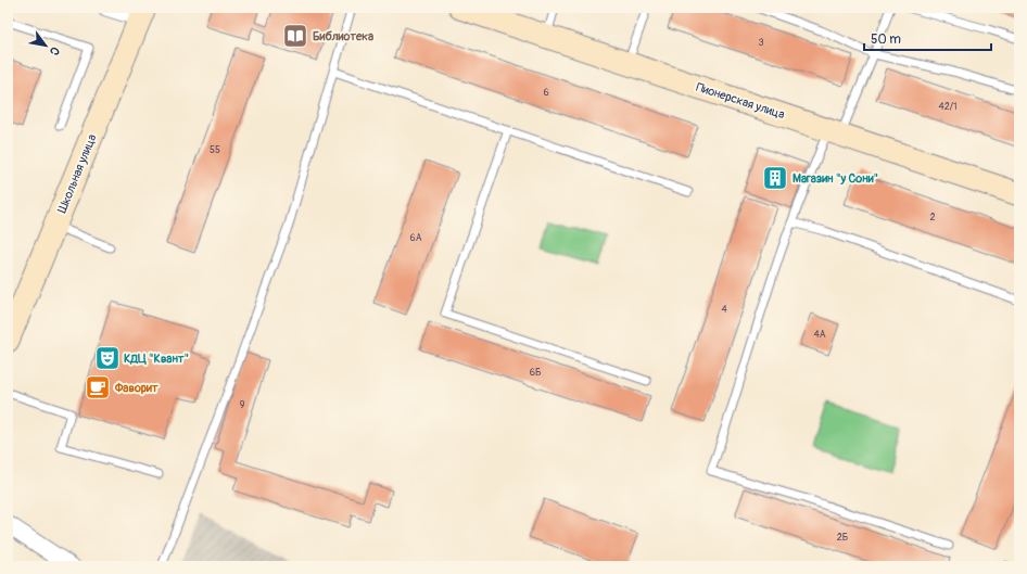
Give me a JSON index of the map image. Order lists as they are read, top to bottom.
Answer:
{
  "streets": {
    "street": ["Пионерская улица", "Школьная улица"]
  },
  "places": {
    "library": ["Библиотека"],
    "building": ["Магазин \"у Сони\""],
    "theatre": ["КДЦ \"Квант\""],
    "cafe": ["Фаворит"]
  },
  "house_numbers": [
    "3",
    "6",
    "42/1",
    "55",
    "2",
    "6А",
    "4",
    "4А",
    "6Б",
    "9",
    "2Б"
  ],
  "scale_bar": "50 m",
  "north": "bottom right"
}
